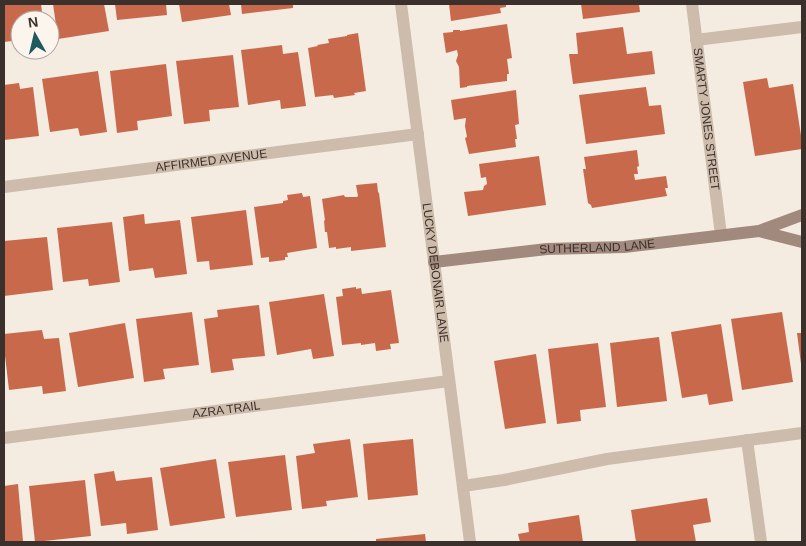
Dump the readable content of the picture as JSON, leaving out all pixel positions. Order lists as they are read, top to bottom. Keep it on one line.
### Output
{"streets":{"street":["SMARTY JONES STREET","AFFIRMED AVENUE","SUTHERLAND LANE","LUCKY DEBONAIR LANE","AZRA TRAIL"]},"crossings":[["SMARTY JONES STREET","SUTHERLAND LANE"],["AFFIRMED AVENUE","LUCKY DEBONAIR LANE"],["SUTHERLAND LANE","LUCKY DEBONAIR LANE"],["LUCKY DEBONAIR LANE","AZRA TRAIL"]],"north":"top"}
